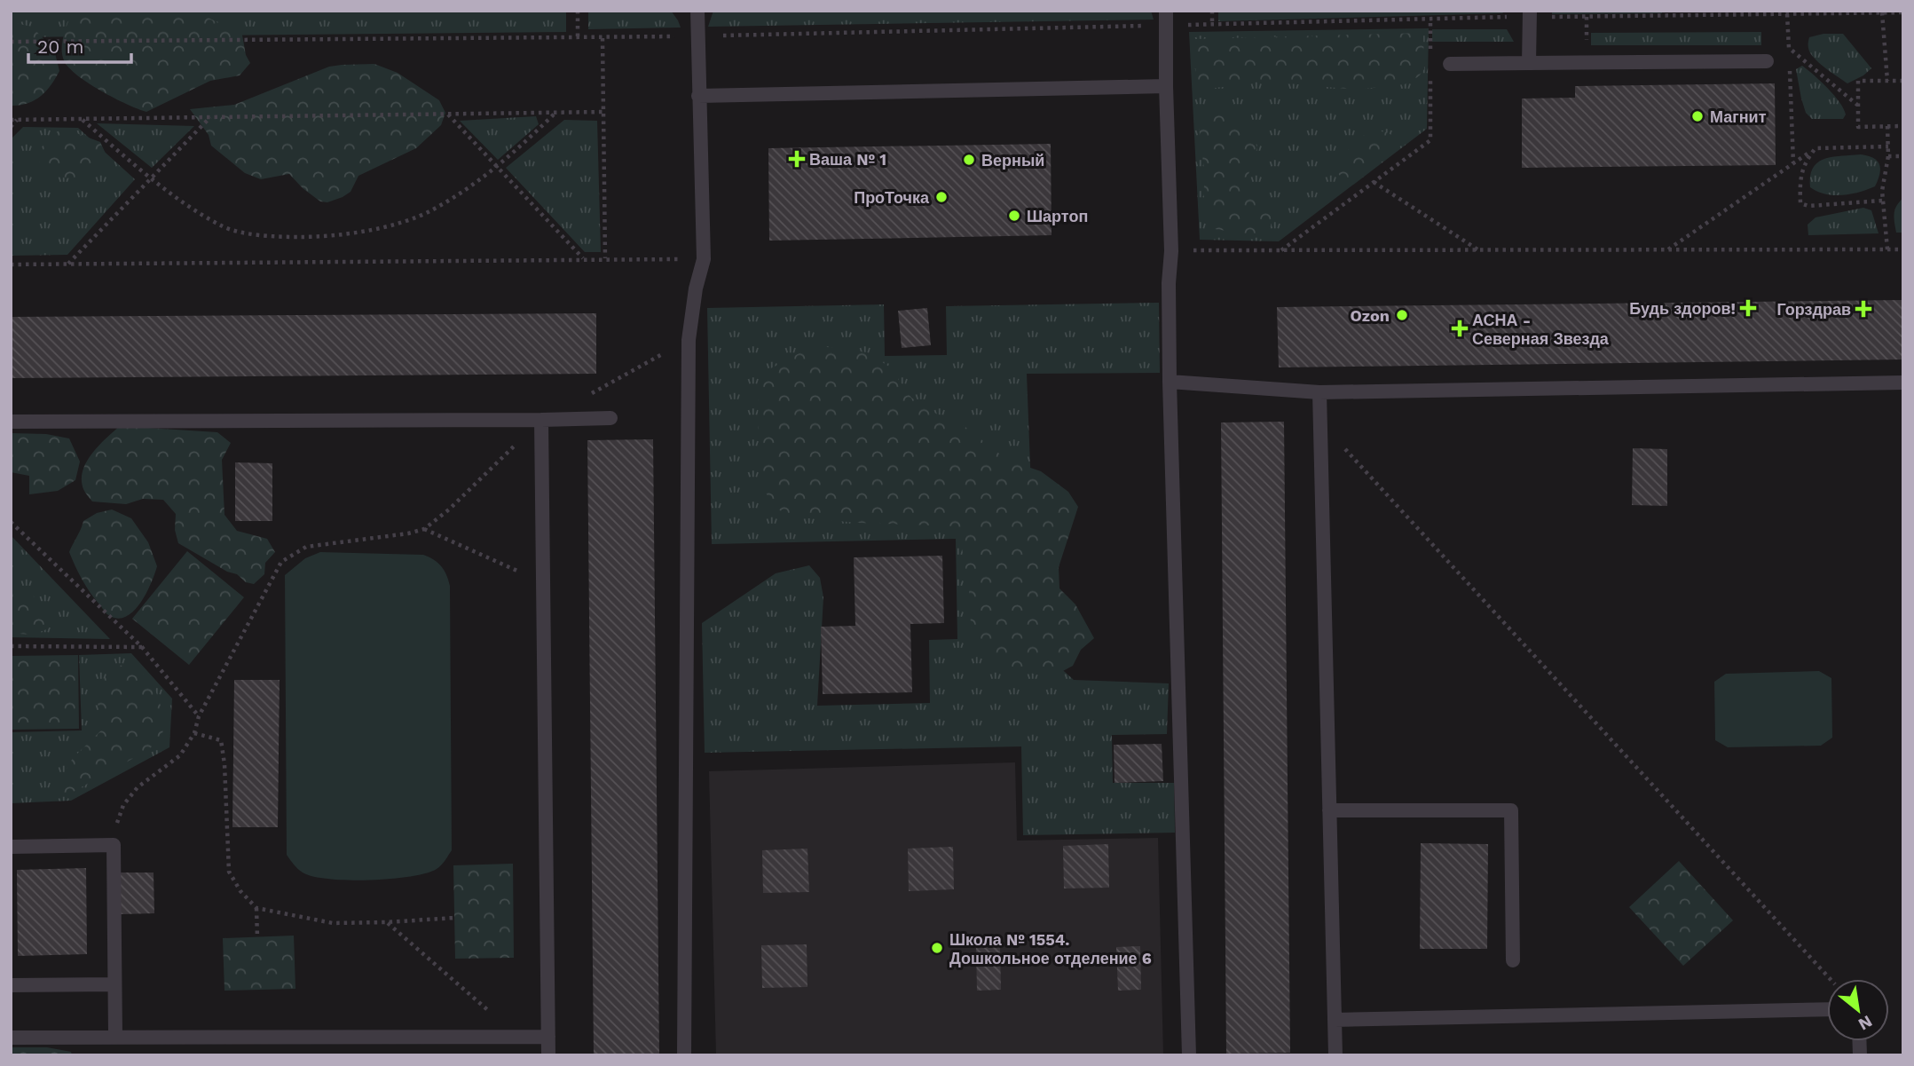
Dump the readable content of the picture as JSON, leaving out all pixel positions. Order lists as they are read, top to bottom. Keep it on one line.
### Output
{"places":{"other":["Магнит","Верный","ПроТочка","Шартоп","Ozon","Школа № 1554. Дошкольное отделение 6"],"health":["Ваша № 1","Будь здоров!","Горздрав","АСНА - Северная Звезда"]},"scale_bar":"20 m","north":"bottom right"}
